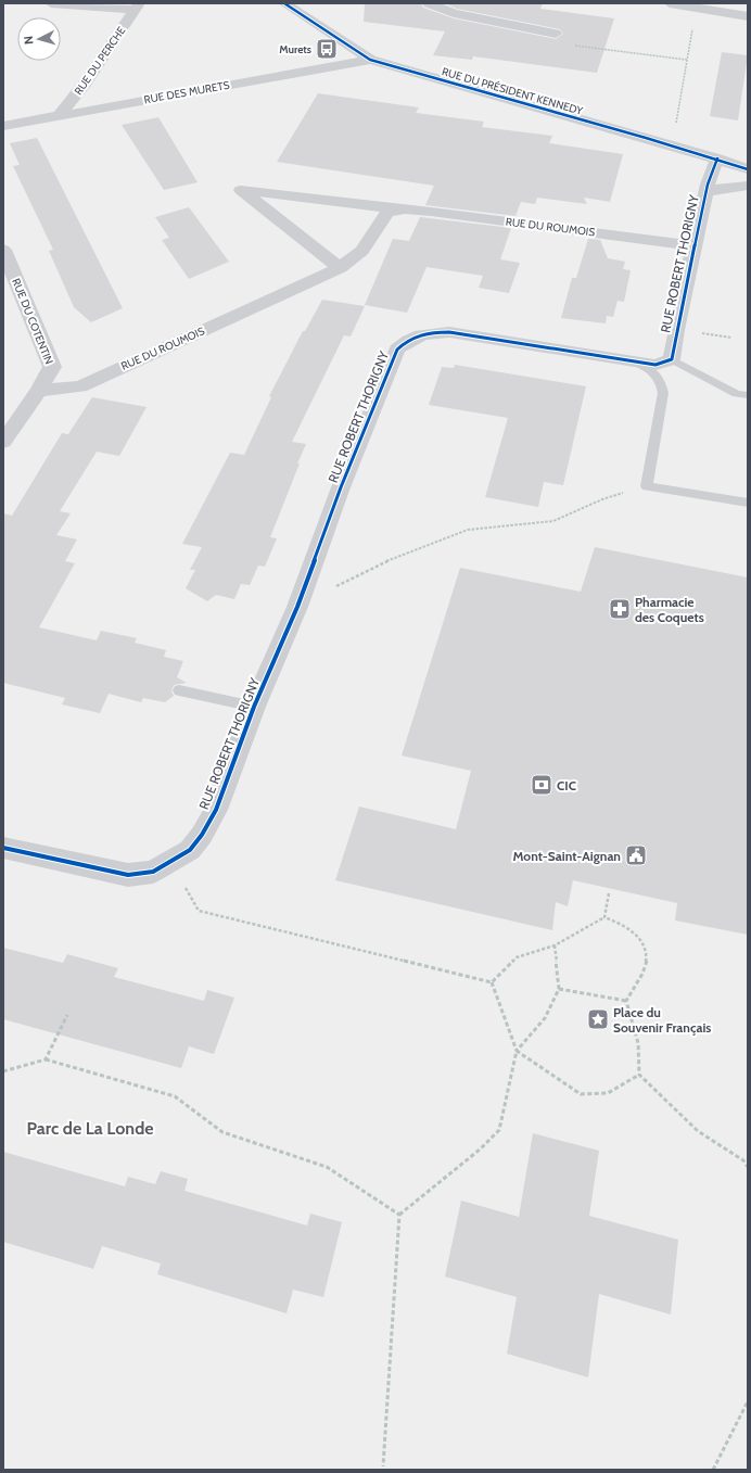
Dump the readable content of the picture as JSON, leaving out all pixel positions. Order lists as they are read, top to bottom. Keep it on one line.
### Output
{"streets":{"street":["RUE DU PERCHE","RUE DU PRÉSIDENT KENNEDY","RUE DES MURETS","RUE DU ROUMOIS","RUE ROBERT THORIGNY","RUE DU COTENTIN"]},"crossings":[["RUE DU PERCHE","RUE DES MURETS"],["RUE DU PRÉSIDENT KENNEDY","RUE DES MURETS"],["RUE DU PRÉSIDENT KENNEDY","RUE ROBERT THORIGNY"],["RUE DU ROUMOIS","RUE ROBERT THORIGNY"],["RUE DU ROUMOIS","RUE DU COTENTIN"]],"districts":["Parc de La Londe"],"places":{"bus stop":["Murets"],"pharmacy":["Pharmacie des Coquets"],"bank":["CIC"],"public building":["Mont-Saint-Aignan"],"place":["Place du Souvenir Français"]},"north":"left"}
